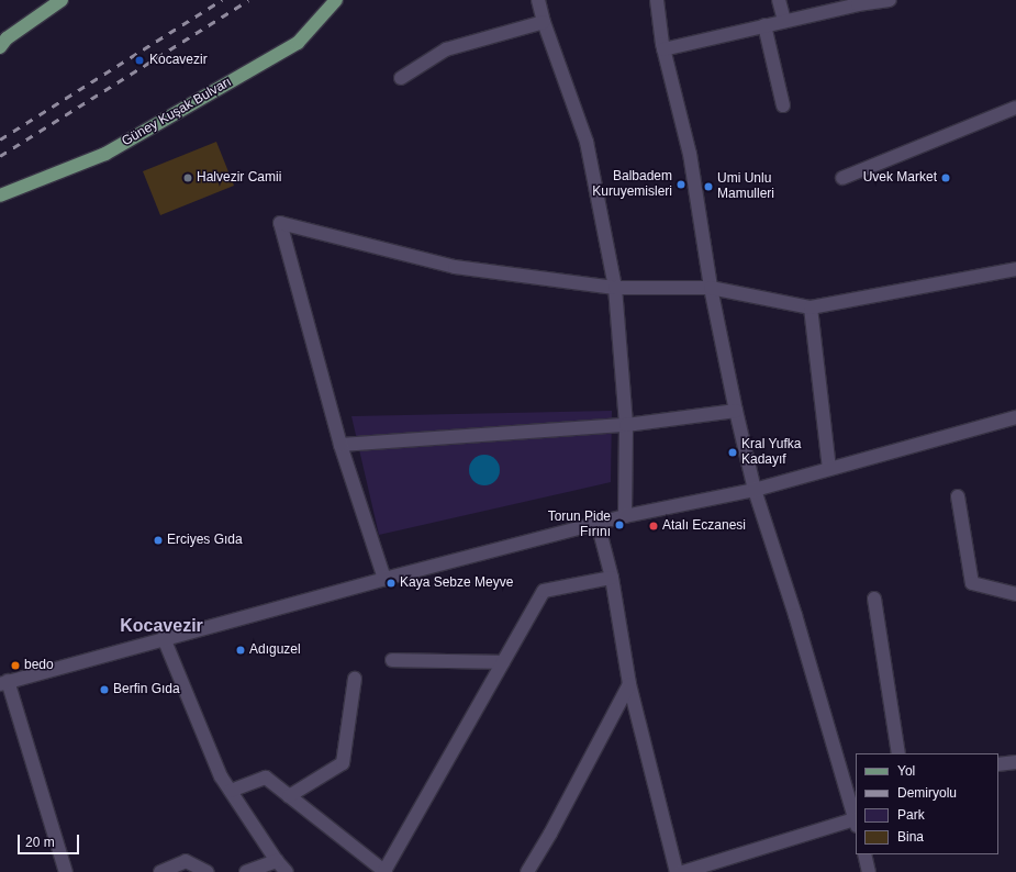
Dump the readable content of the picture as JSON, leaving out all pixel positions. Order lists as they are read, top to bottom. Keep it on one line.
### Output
{"streets":{"main road":["Güney Kuşak Bulvarı"]},"districts":["Kocavezir"],"places":["Kocavezir","Halvezir Camii","Uvek Market","Balbadem Kuruyemisleri","Umi Unlu Mamulleri","Kral Yufka Kadayıf","Torun Pide Fırını","Atalı Eczanesi","Erciyes Gıda","Kaya Sebze Meyve","Adıguzel","bedo","Berfin Gıda"],"legend":["Yol","Demiryolu","Park","Bina"],"scale_bar":"20 m"}
